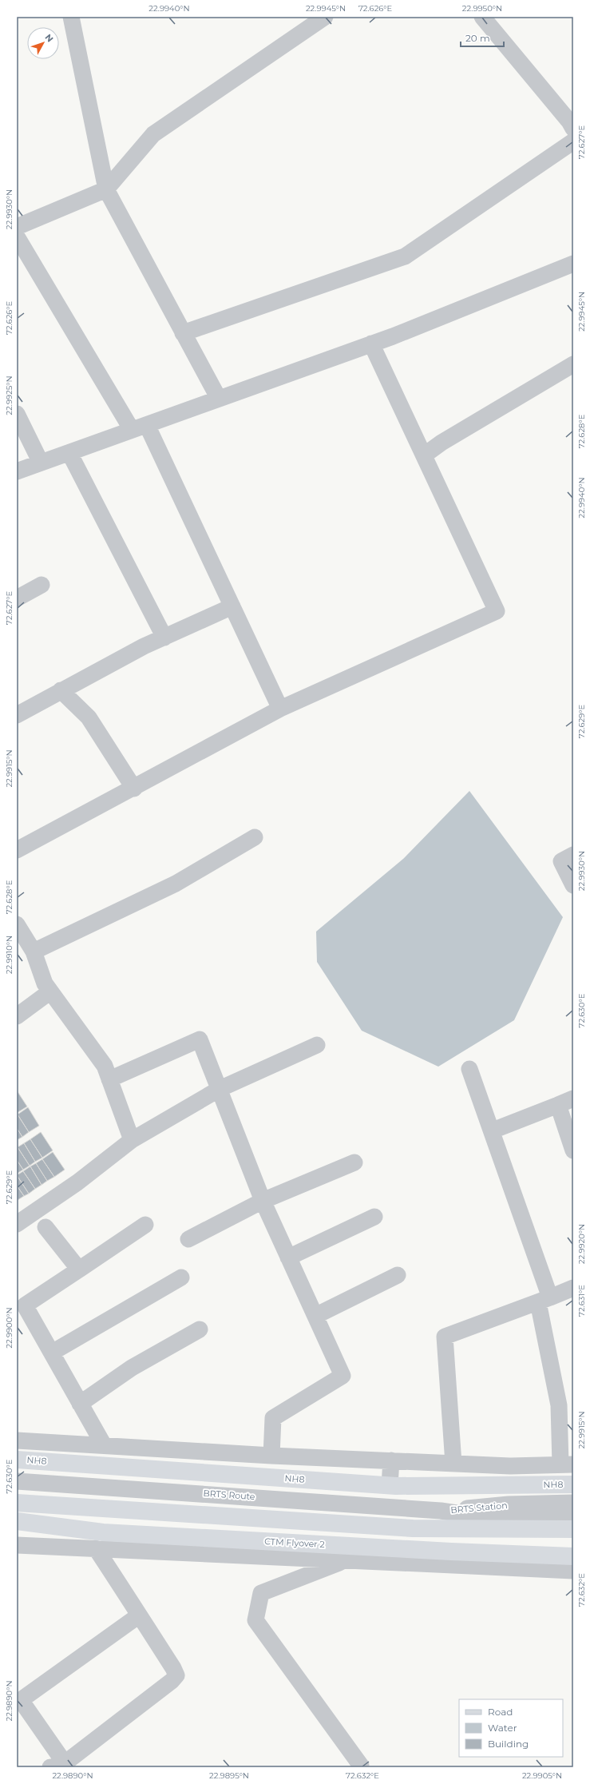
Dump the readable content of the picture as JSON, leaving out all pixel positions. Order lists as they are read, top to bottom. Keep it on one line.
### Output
{"streets":{"main road":["NH8","CTM Flyover 2"],"street":["BRTS Route","BRTS Station"]},"crossings":[["BRTS Route","BRTS Station"]],"legend":["Road","Water","Building"],"scale_bar":"20 m","north":"top right","coordinates":["22.9940°N","22.9945°N","72.626°E","22.9950°N","72.627°E","22.9930°N","22.9925°N","72.628°E","72.629°E","22.9915°N","22.9910°N","72.630°E","22.9920°N","72.631°E","22.9900°N","72.632°E","22.9890°N","22.9895°N","22.9905°N"]}
